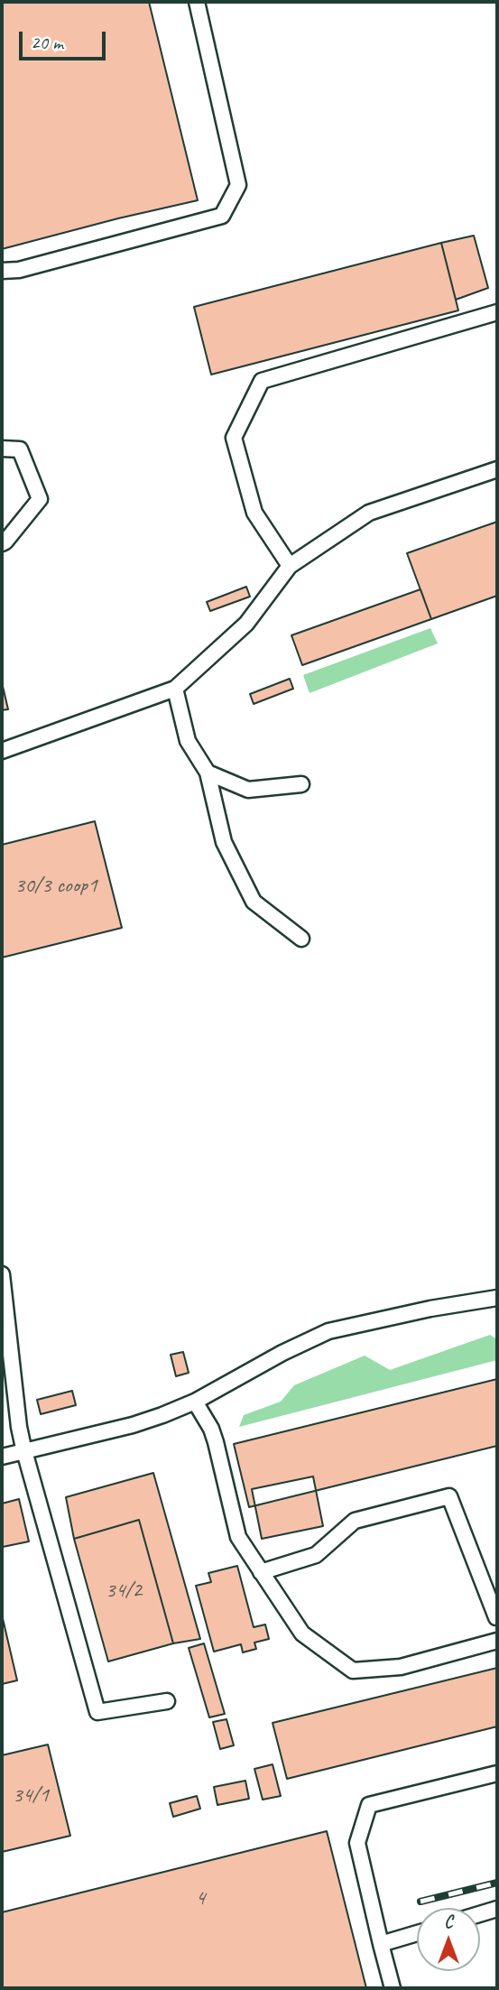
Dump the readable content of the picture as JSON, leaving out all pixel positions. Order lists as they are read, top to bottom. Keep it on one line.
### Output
{"house_numbers":["30/3 соор1","34/2","34/1","4"],"scale_bar":"20 m","north":"top"}
